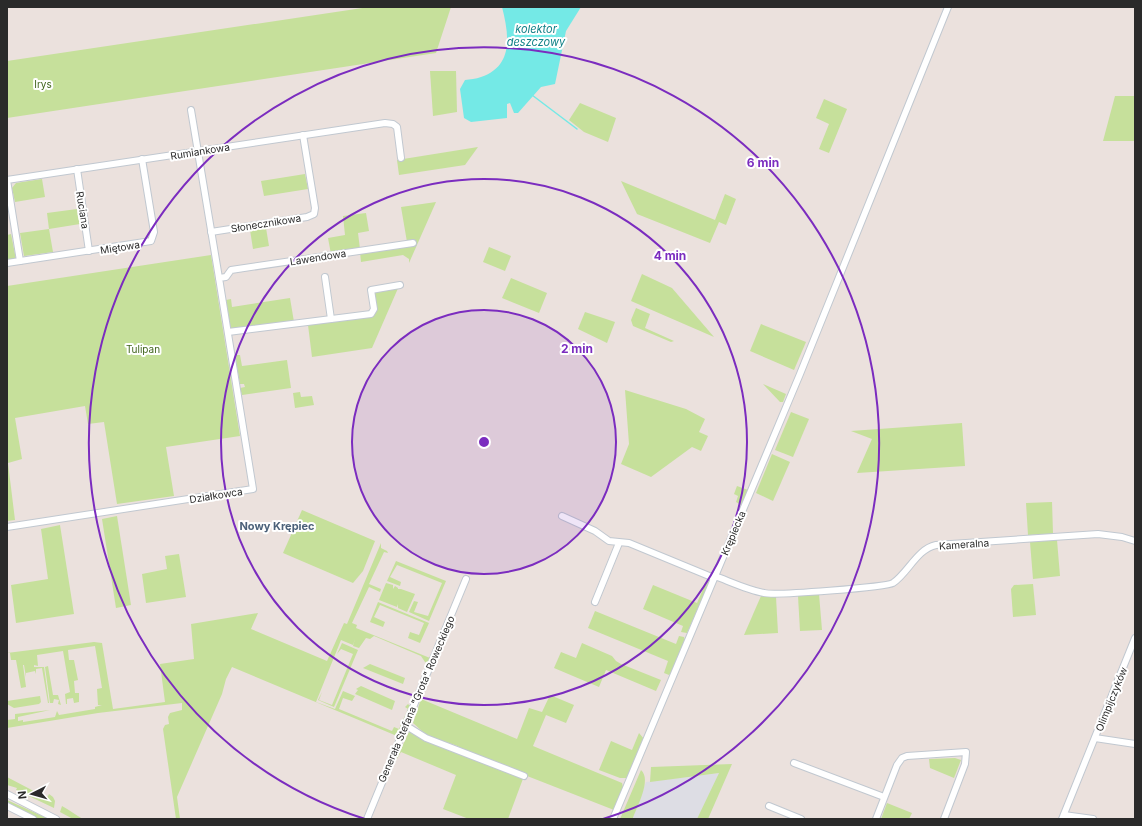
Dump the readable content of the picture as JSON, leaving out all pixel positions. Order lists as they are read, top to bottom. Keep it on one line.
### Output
{"streets":{"street":["Rumiankowa","Ruciana","Słonecznikowa","Miętowa","Lawendowa","Działkowca","Krępiecka","Kameralna","Generała Stefana \"Grota\" Roweckiego","Olimpijczyków"]},"crossings":[["Rumiankowa","Ruciana"],["Rumiankowa","Słonecznikowa"],["Rumiankowa","Miętowa"],["Ruciana","Miętowa"],["Słonecznikowa","Działkowca"],["Lawendowa","Działkowca"],["Krępiecka","Kameralna"]],"districts":["Nowy Krępiec"],"water":["kolektor deszczowy"],"parks":["Irys","Tulipan"],"north":"left","rings":["6 min","4 min","2 min"]}
